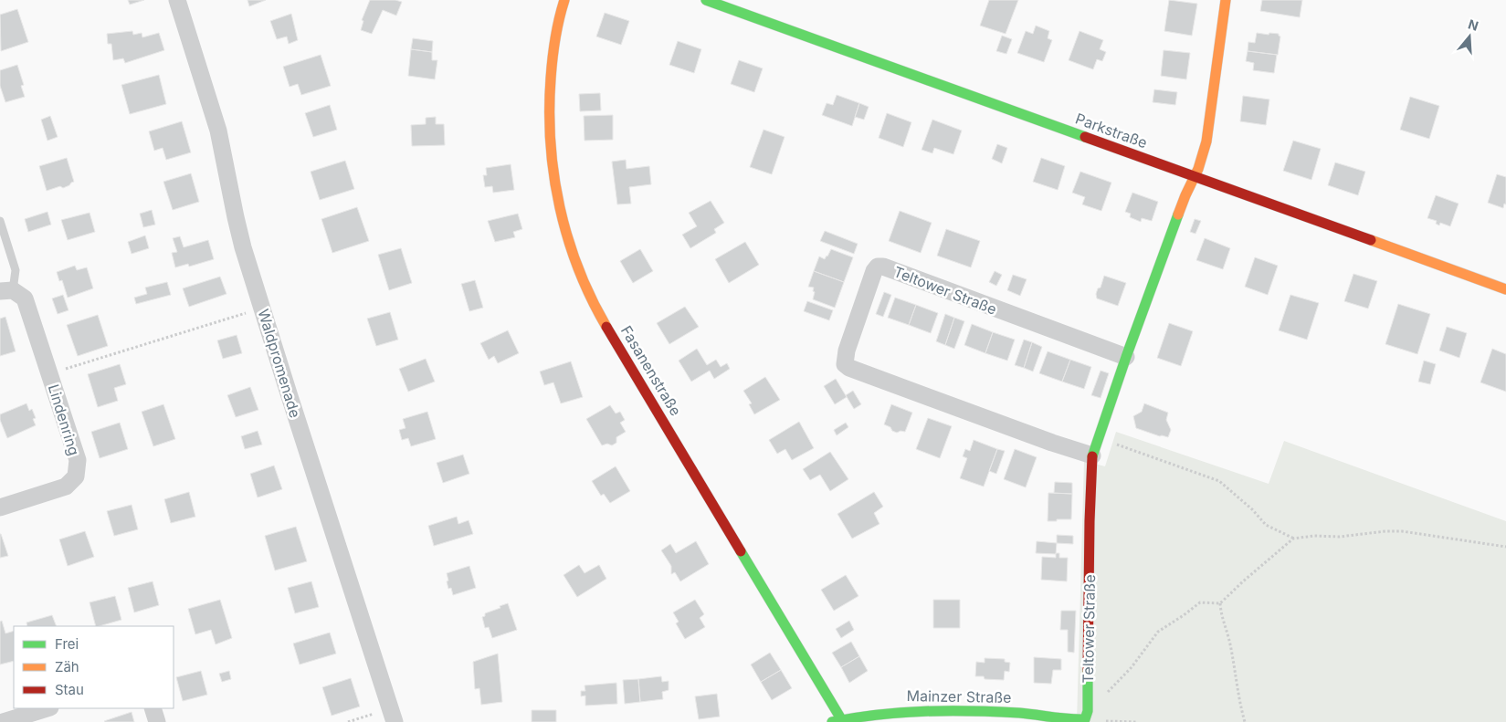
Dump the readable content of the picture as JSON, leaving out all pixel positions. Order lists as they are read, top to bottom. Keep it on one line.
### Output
{"streets":{"street":["Parkstraße","Teltower Straße","Waldpromenade","Fasanenstraße","Lindenring","Mainzer Straße"]},"crossings":[["Parkstraße","Teltower Straße"],["Teltower Straße","Mainzer Straße"],["Fasanenstraße","Mainzer Straße"]],"legend":["Frei","Zäh","Stau"],"north":"top"}
